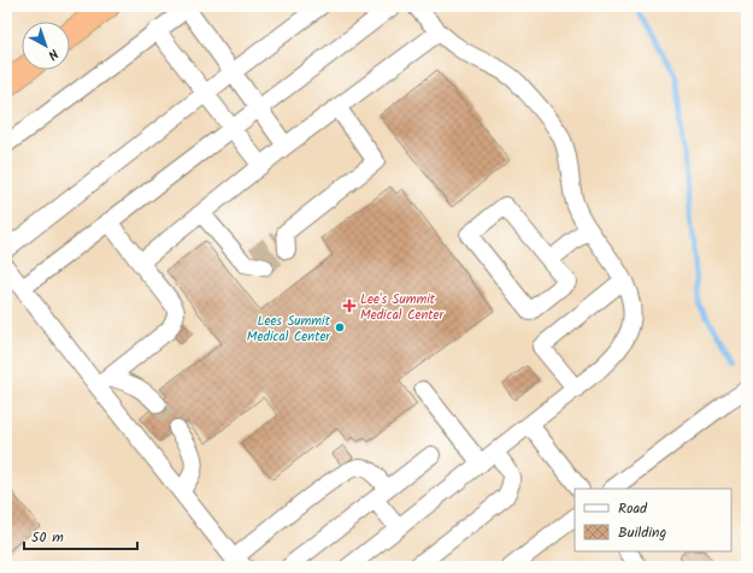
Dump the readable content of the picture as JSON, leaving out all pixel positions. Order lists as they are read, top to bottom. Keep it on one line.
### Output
{"places":{"health":["Lee's Summit Medical Center"],"other":["Lees Summit Medical Center"]},"legend":["Road","Building"],"scale_bar":"50 m","north":"bottom right"}
